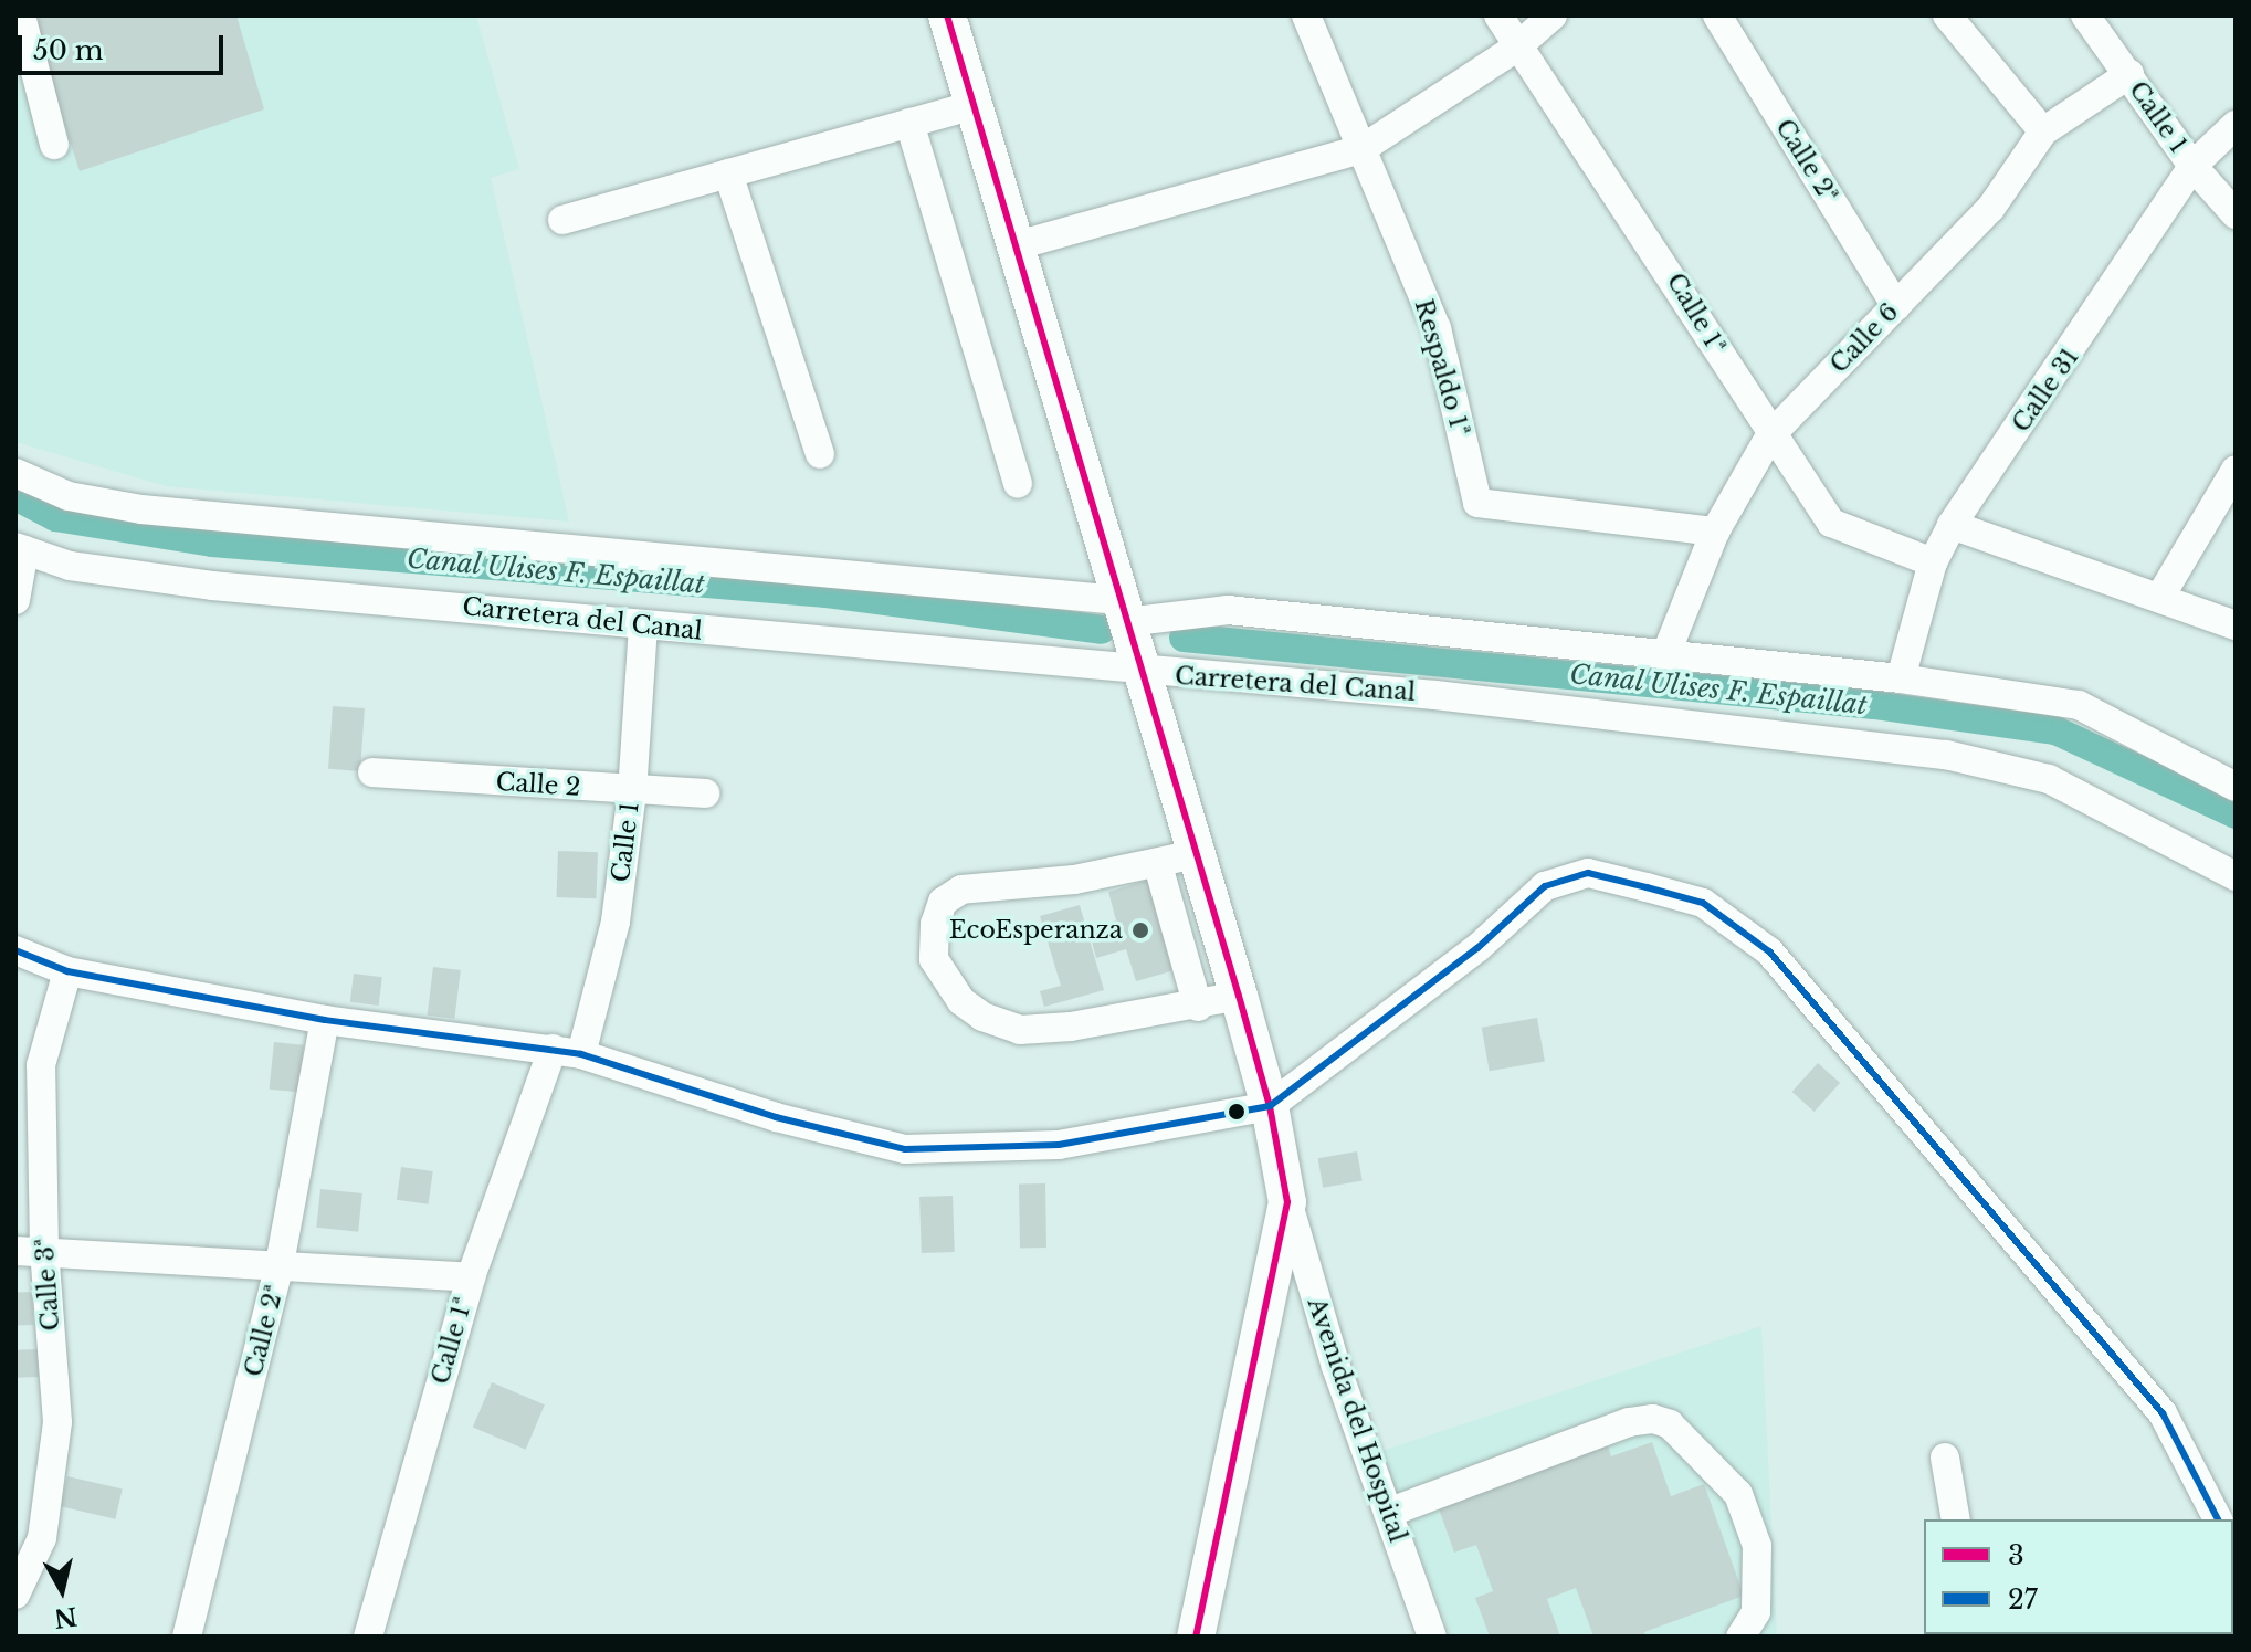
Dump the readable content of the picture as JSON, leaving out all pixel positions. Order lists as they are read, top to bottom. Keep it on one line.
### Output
{"streets":{"street":["Calle 1","Calle 2ª","Calle 1ª","Calle 6","Respaldo 1ª","Calle 31","Carretera del Canal","Calle 2","Calle 3ª","Avenida del Hospital"]},"crossings":[["Calle 1","Calle 6"],["Calle 1","Calle 31"],["Calle 1","Carretera del Canal"],["Calle 1","Calle 2"],["Calle 2ª","Calle 6"],["Calle 1ª","Calle 6"],["Calle 1ª","Calle 31"],["Calle 6","Respaldo 1ª"]],"water":["Canal Ulises F. Espaillat"],"places":["EcoEsperanza"],"lines":["transit line 3","transit line 27"],"legend":["3","27"],"scale_bar":"50 m","north":"bottom"}
